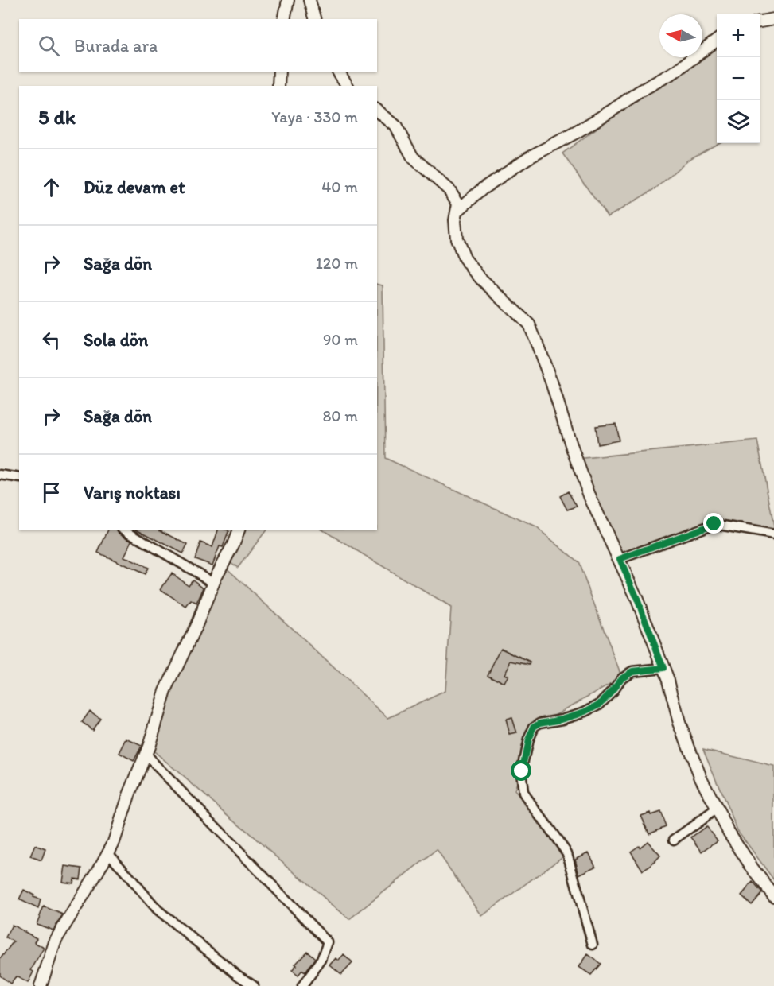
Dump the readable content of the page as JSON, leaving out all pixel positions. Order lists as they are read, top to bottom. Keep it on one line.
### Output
{"north":"left","page":{"map_buttons":["+","−"],"search":"Burada ara","heading":["5 dk","Yaya · 330 m"],"list":[["Düz devam et","40 m"],["Sağa dön","120 m"],["Sola dön","90 m"],["Sağa dön","80 m"],"Varış noktası"]}}
